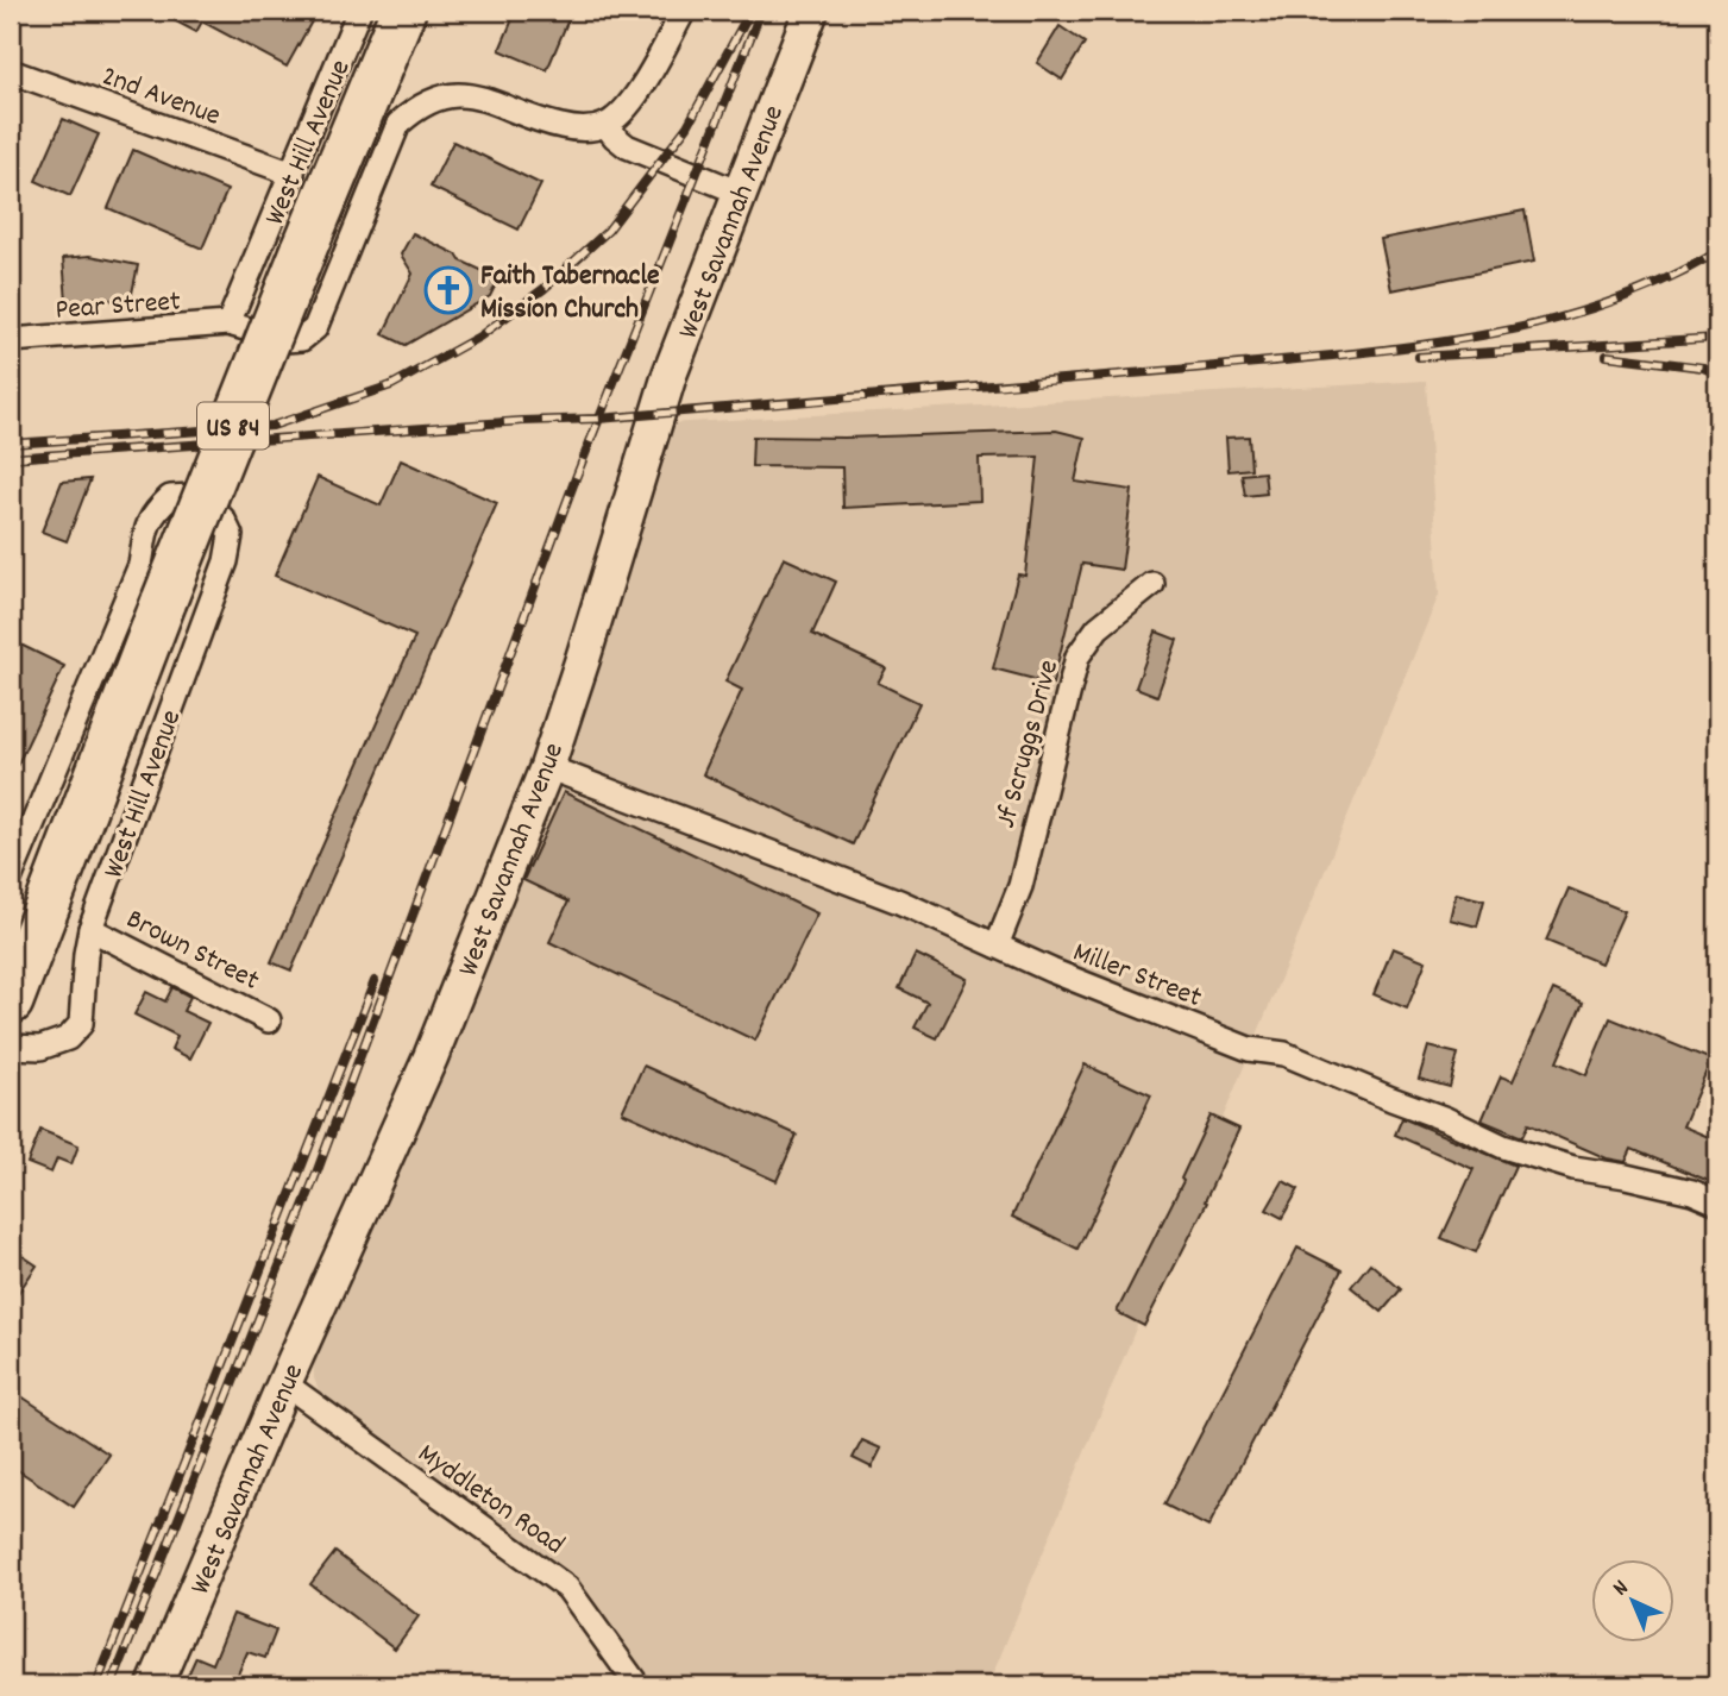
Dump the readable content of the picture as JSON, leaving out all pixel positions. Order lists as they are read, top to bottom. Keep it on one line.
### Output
{"streets":{"highway":["West Hill Avenue","US 84"],"street":["2nd Avenue","West Savannah Avenue","Pear Street","Jf Scruggs Drive","Brown Street","Miller Street","Myddleton Road"]},"crossings":[["2nd Avenue","West Hill Avenue"],["West Hill Avenue","Pear Street"],["West Hill Avenue","Brown Street"],["West Savannah Avenue","Miller Street"],["West Savannah Avenue","Myddleton Road"],["Jf Scruggs Drive","Miller Street"]],"places":{"church":["Faith Tabernacle Mission Church"]},"north":"top left"}
